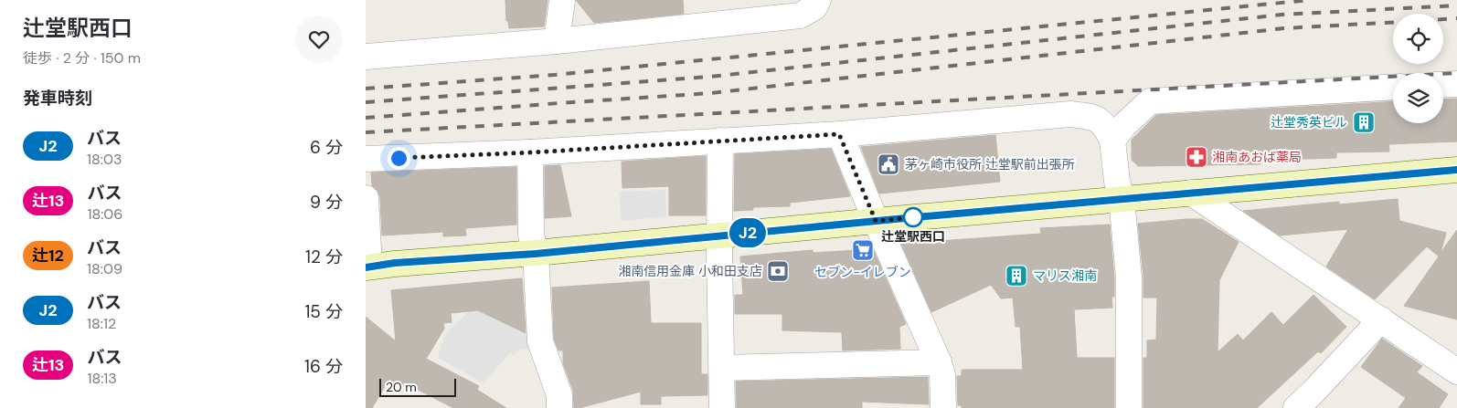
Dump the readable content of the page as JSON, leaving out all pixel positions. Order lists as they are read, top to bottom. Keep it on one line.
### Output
{"places":{"building":["辻堂秀英ビル","マリス湘南"],"pharmacy":["湘南あおば薬局"],"public building":["茅ヶ崎市役所 辻堂駅前出張所"],"other":["辻堂駅西口"],"supermarket":["セブン-イレブン"],"bank":["湘南信用金庫 小和田支店"]},"lines":["bus line J2"],"scale_bar":"20 m","page":{"heading":[["辻堂駅西口","徒歩 · 2 分 · 150 m"],"発車時刻"],"on_map":"J2","list":[{"mark":"J2","name":"バス","note":"18:03","value":"6 分"},{"mark":"辻13","name":"バス","note":"18:06","value":"9 分"},{"mark":"辻12","name":"バス","note":"18:09","value":"12 分"},{"mark":"J2","name":"バス","note":"18:12","value":"15 分"},{"mark":"辻13","name":"バス","note":"18:13","value":"16 分"}],"scale":"20 m"}}
